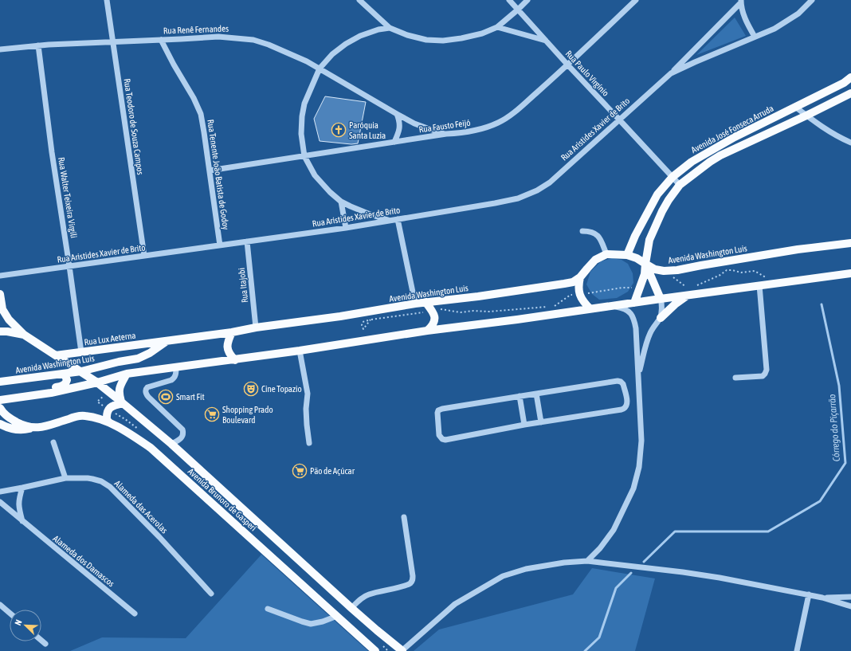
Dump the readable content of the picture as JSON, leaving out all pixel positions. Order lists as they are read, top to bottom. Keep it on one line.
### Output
{"streets":{"main road":["Avenida José Fonseca Arruda","Avenida Washington Luis","Rua Lux Aeterna","Avenida Brunoro de Gasperi"],"street":["Rua Renê Fernandes","Rua Paulo Virgínio","Rua Fausto Feijó","Rua Teodoro de Souza Campos","Rua Aristides Xavier de Brito","Rua Tenente João Batista de Godoy","Rua Walter Teixeira Virgili","Rua Itajobi","Alameda das Acerolas","Alameda dos Damascos"]},"crossings":[["Rua Renê Fernandes","Rua Fausto Feijó"],["Rua Renê Fernandes","Rua Teodoro de Souza Campos"],["Rua Renê Fernandes","Rua Tenente João Batista de Godoy"],["Rua Renê Fernandes","Rua Walter Teixeira Virgili"],["Rua Paulo Virgínio","Rua Fausto Feijó"],["Rua Paulo Virgínio","Rua Aristides Xavier de Brito"],["Rua Paulo Virgínio","Avenida José Fonseca Arruda"],["Rua Fausto Feijó","Rua Tenente João Batista de Godoy"],["Rua Teodoro de Souza Campos","Rua Aristides Xavier de Brito"],["Rua Aristides Xavier de Brito","Rua Tenente João Batista de Godoy"],["Rua Aristides Xavier de Brito","Rua Walter Teixeira Virgili"],["Rua Aristides Xavier de Brito","Rua Itajobi"],["Avenida José Fonseca Arruda","Avenida Washington Luis"],["Rua Walter Teixeira Virgili","Rua Lux Aeterna"],["Avenida Washington Luis","Rua Itajobi"],["Avenida Washington Luis","Rua Lux Aeterna"],["Avenida Washington Luis","Avenida Brunoro de Gasperi"],["Rua Lux Aeterna","Avenida Brunoro de Gasperi"]],"water":["Córrego do Piçarrão"],"places":{"church":["Paróquia Santa Luzia"],"theatre":["Cine Topazio"],"sports":["Smart Fit"],"supermarket":["Shopping Prado Boulevard","Pão de Açúcar"]},"north":"top left"}
